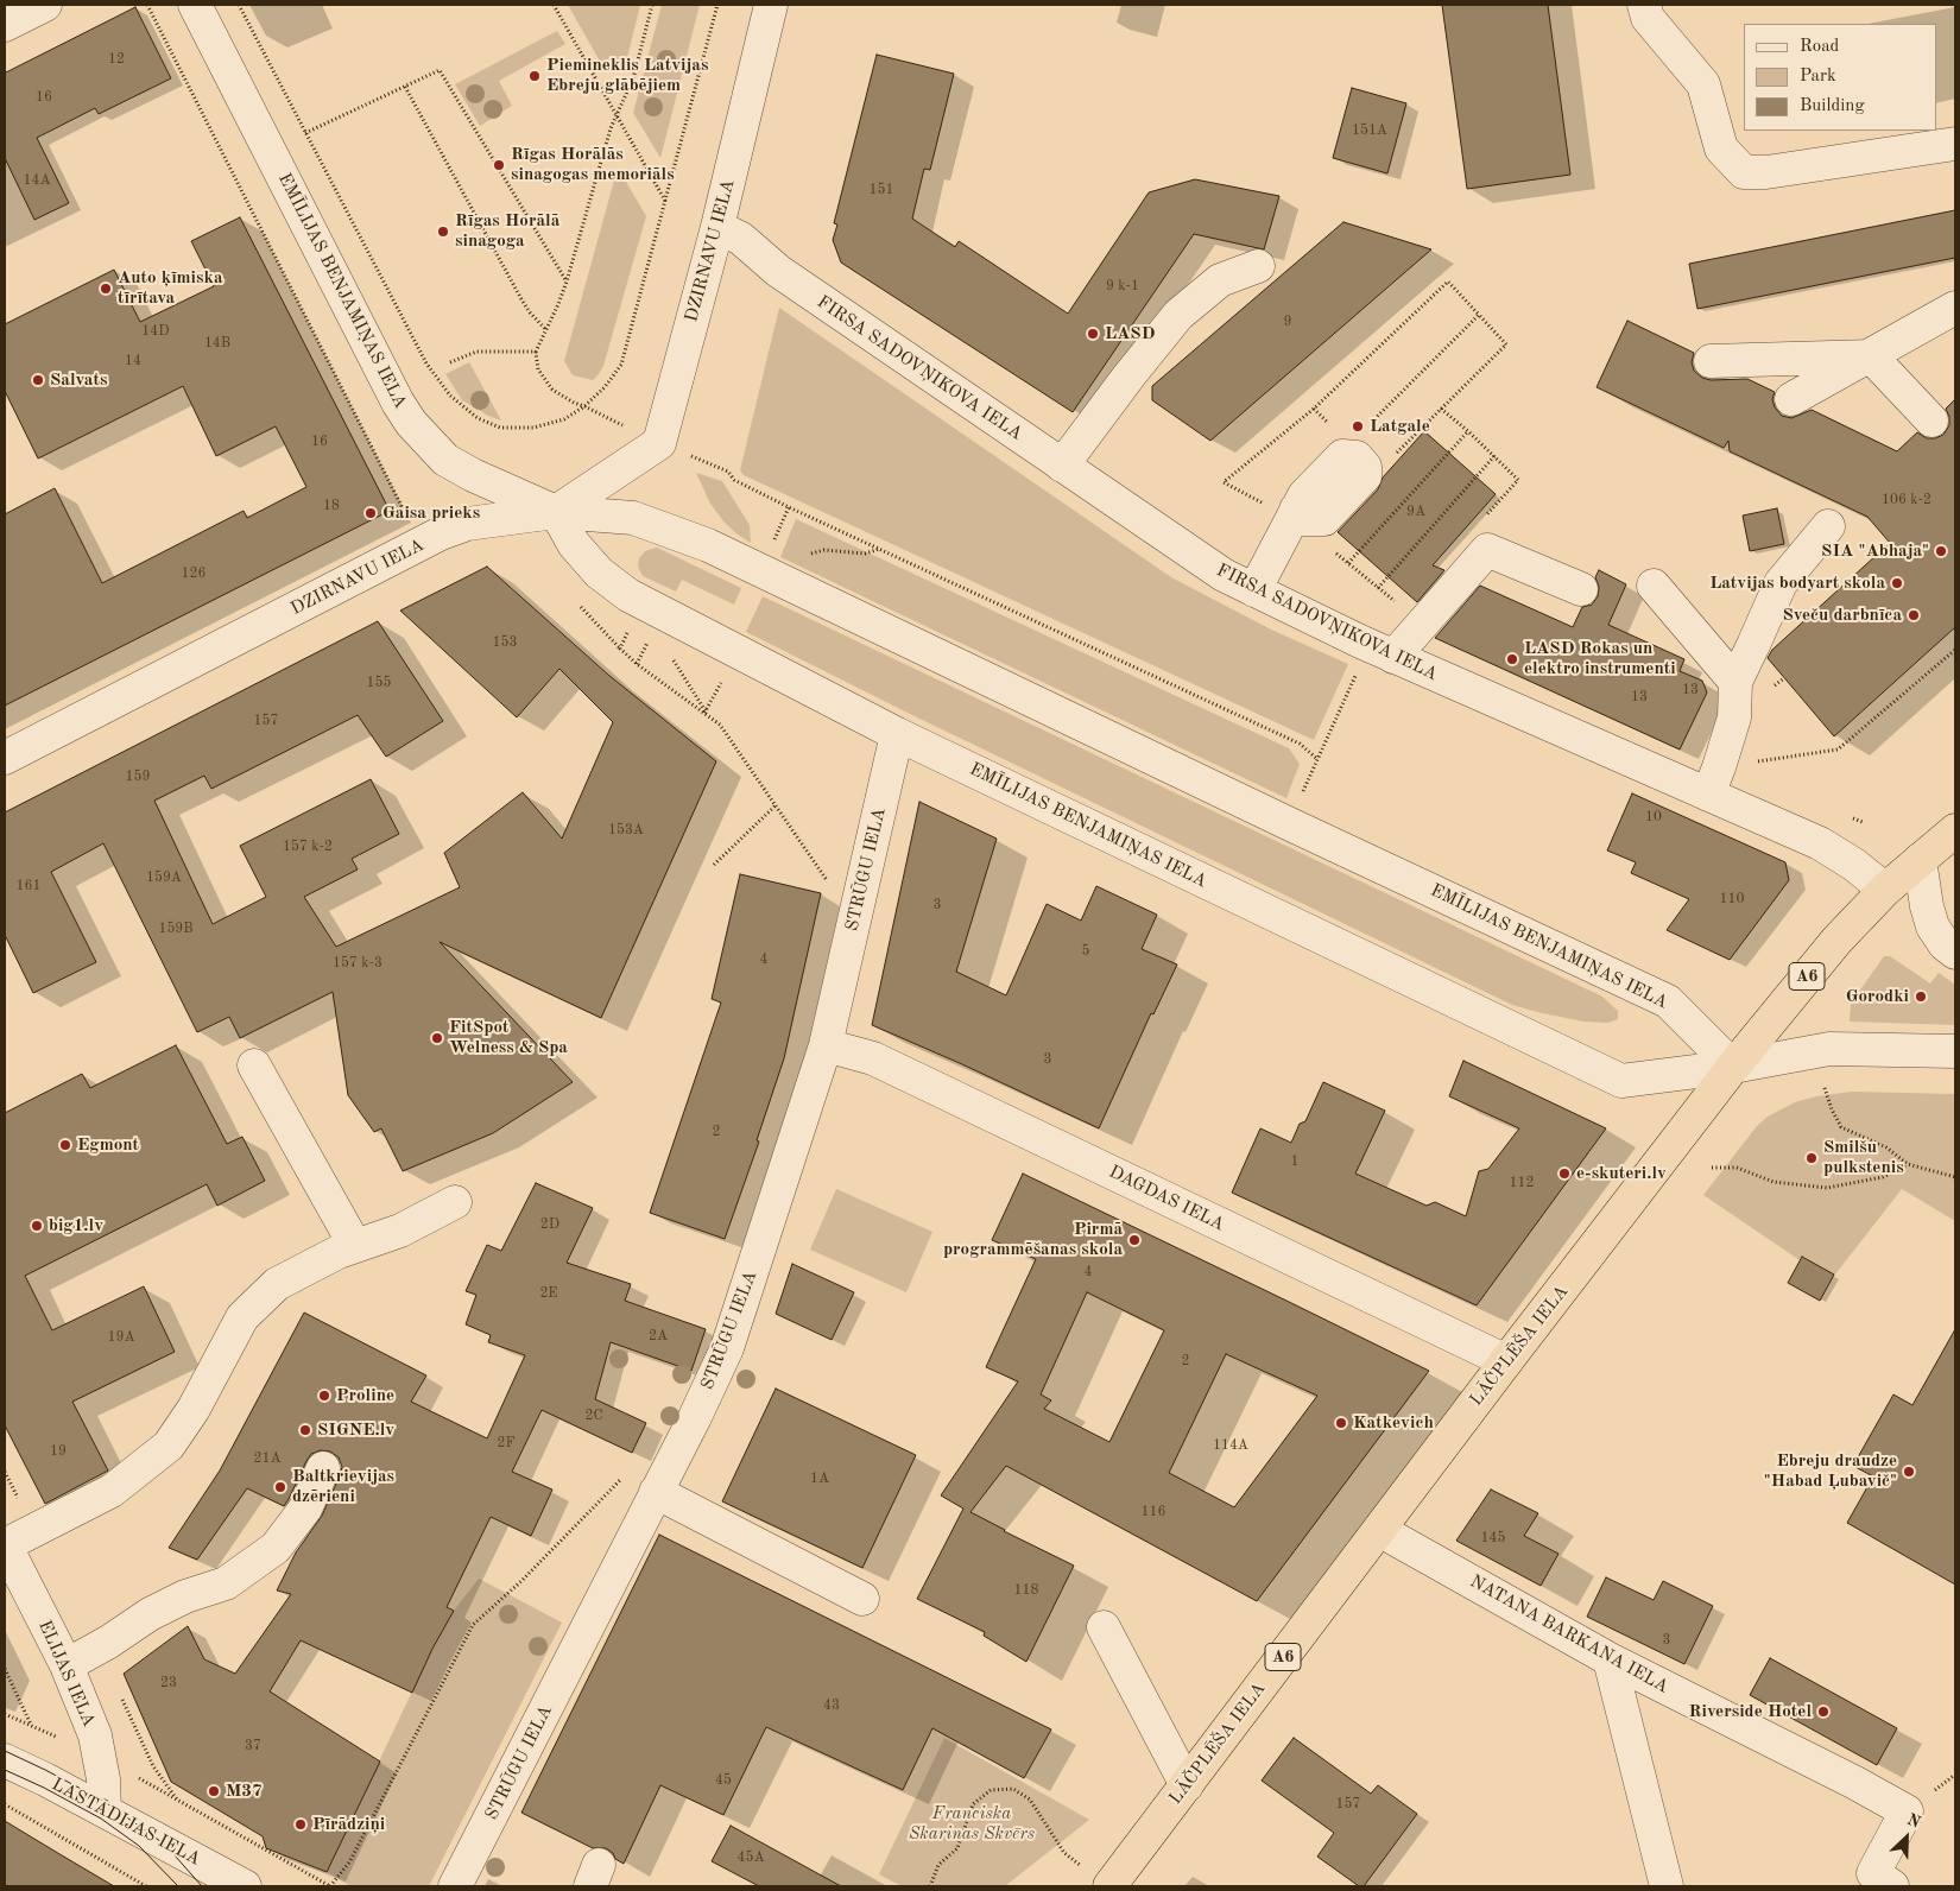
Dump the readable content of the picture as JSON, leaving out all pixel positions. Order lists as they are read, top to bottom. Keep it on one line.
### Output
{"streets":{"highway":["A6","LĀČPLĒŠA IELA"],"street":["DZIRNAVU IELA","EMĪLIJAS BENJAMIŅAS IELA","FIRSA SADOVŅIKOVA IELA","STRŪGU IELA","DAGDAS IELA","NATANA BARKANA IELA","ELIJAS IELA","LASTĀDIJAS IELA"]},"crossings":[["DZIRNAVU IELA","EMĪLIJAS BENJAMIŅAS IELA"],["DZIRNAVU IELA","FIRSA SADOVŅIKOVA IELA"],["EMĪLIJAS BENJAMIŅAS IELA","STRŪGU IELA"],["EMĪLIJAS BENJAMIŅAS IELA","LĀČPLĒŠA IELA"],["FIRSA SADOVŅIKOVA IELA","LĀČPLĒŠA IELA"],["STRŪGU IELA","DAGDAS IELA"],["DAGDAS IELA","LĀČPLĒŠA IELA"],["LĀČPLĒŠA IELA","NATANA BARKANA IELA"],["ELIJAS IELA","LASTĀDIJAS IELA"]],"parks":["Franciska Skarinas Skvērs"],"places":["Piemineklis Latvijas Ebreju glābējiem","Rīgas Horālās sinagogas memoriāls","Rīgas Horālā sinagoga","Auto ķīmiska tīrītava","LASD","Salvats","Latgale","Gaisa prieks","SIA \"Abhaja\"","Latvijas bodyart skola","Sveču darbnīca","LASD Rokas un elektro instrumenti","Gorodki","FitSpot Welness & Spa","Egmont","Smilšu pulkstenis","e-skuteri.lv","big1.lv","Pirmā programmēšanas skola","Proline","Katkevich","SIGNE.lv","Ebreju draudze \"Habad Ļubavič\"","Baltkrievijas dzērieni","Riverside Hotel","M37","Pīrādziņi"],"house_numbers":["12","16","151A","14A","151","9 k-1","9","14D","14B","14","16","106 k-2","18","9A","126","153","155","13","13","157","159","10","153A","157 k-2","159A","161","110","3","159B","5","4","157 k-3","3","2","1","112","2D","4","2E","2A","19A","2","2C","2F","114A","19","21A","1A","116","145","118","3","23","43","37","45","157","45A"],"legend":["Road","Park","Building"],"north":"top right"}
